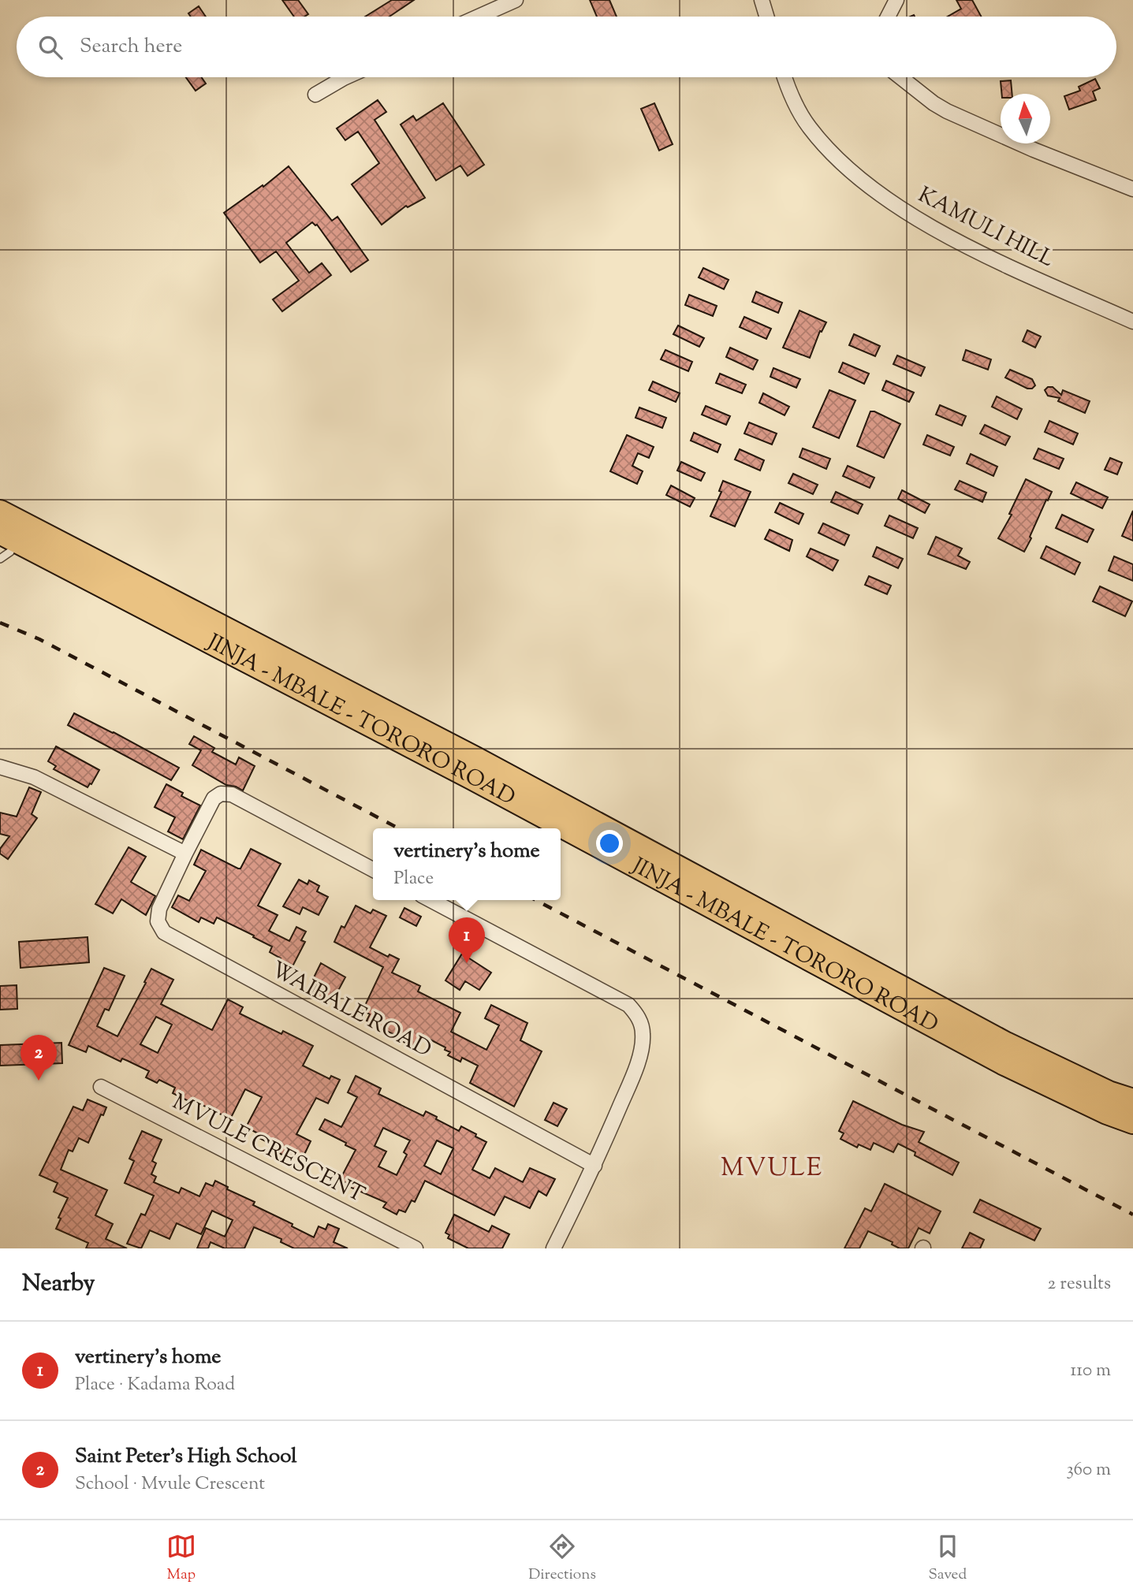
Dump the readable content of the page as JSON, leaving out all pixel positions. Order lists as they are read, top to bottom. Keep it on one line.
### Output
{"streets":{"highway":["JINJA - MBALE - TORORO ROAD"],"street":["KAMULI HILL","WAIBALE ROAD","MVULE CRESCENT"]},"districts":["MVULE"],"north":"top","page":{"search":"Search here","popup":["vertinery's home","Place"],"pins":["1","2"],"heading":["Nearby","2 results"],"list":[{"mark":"1","name":"vertinery's home","note":"Place · Kadama Road","value":"110 m"},{"mark":"2","name":"Saint Peter's High School","note":"School · Mvule Crescent","value":"360 m"}],"nav":["Map","Directions","Saved"]}}
